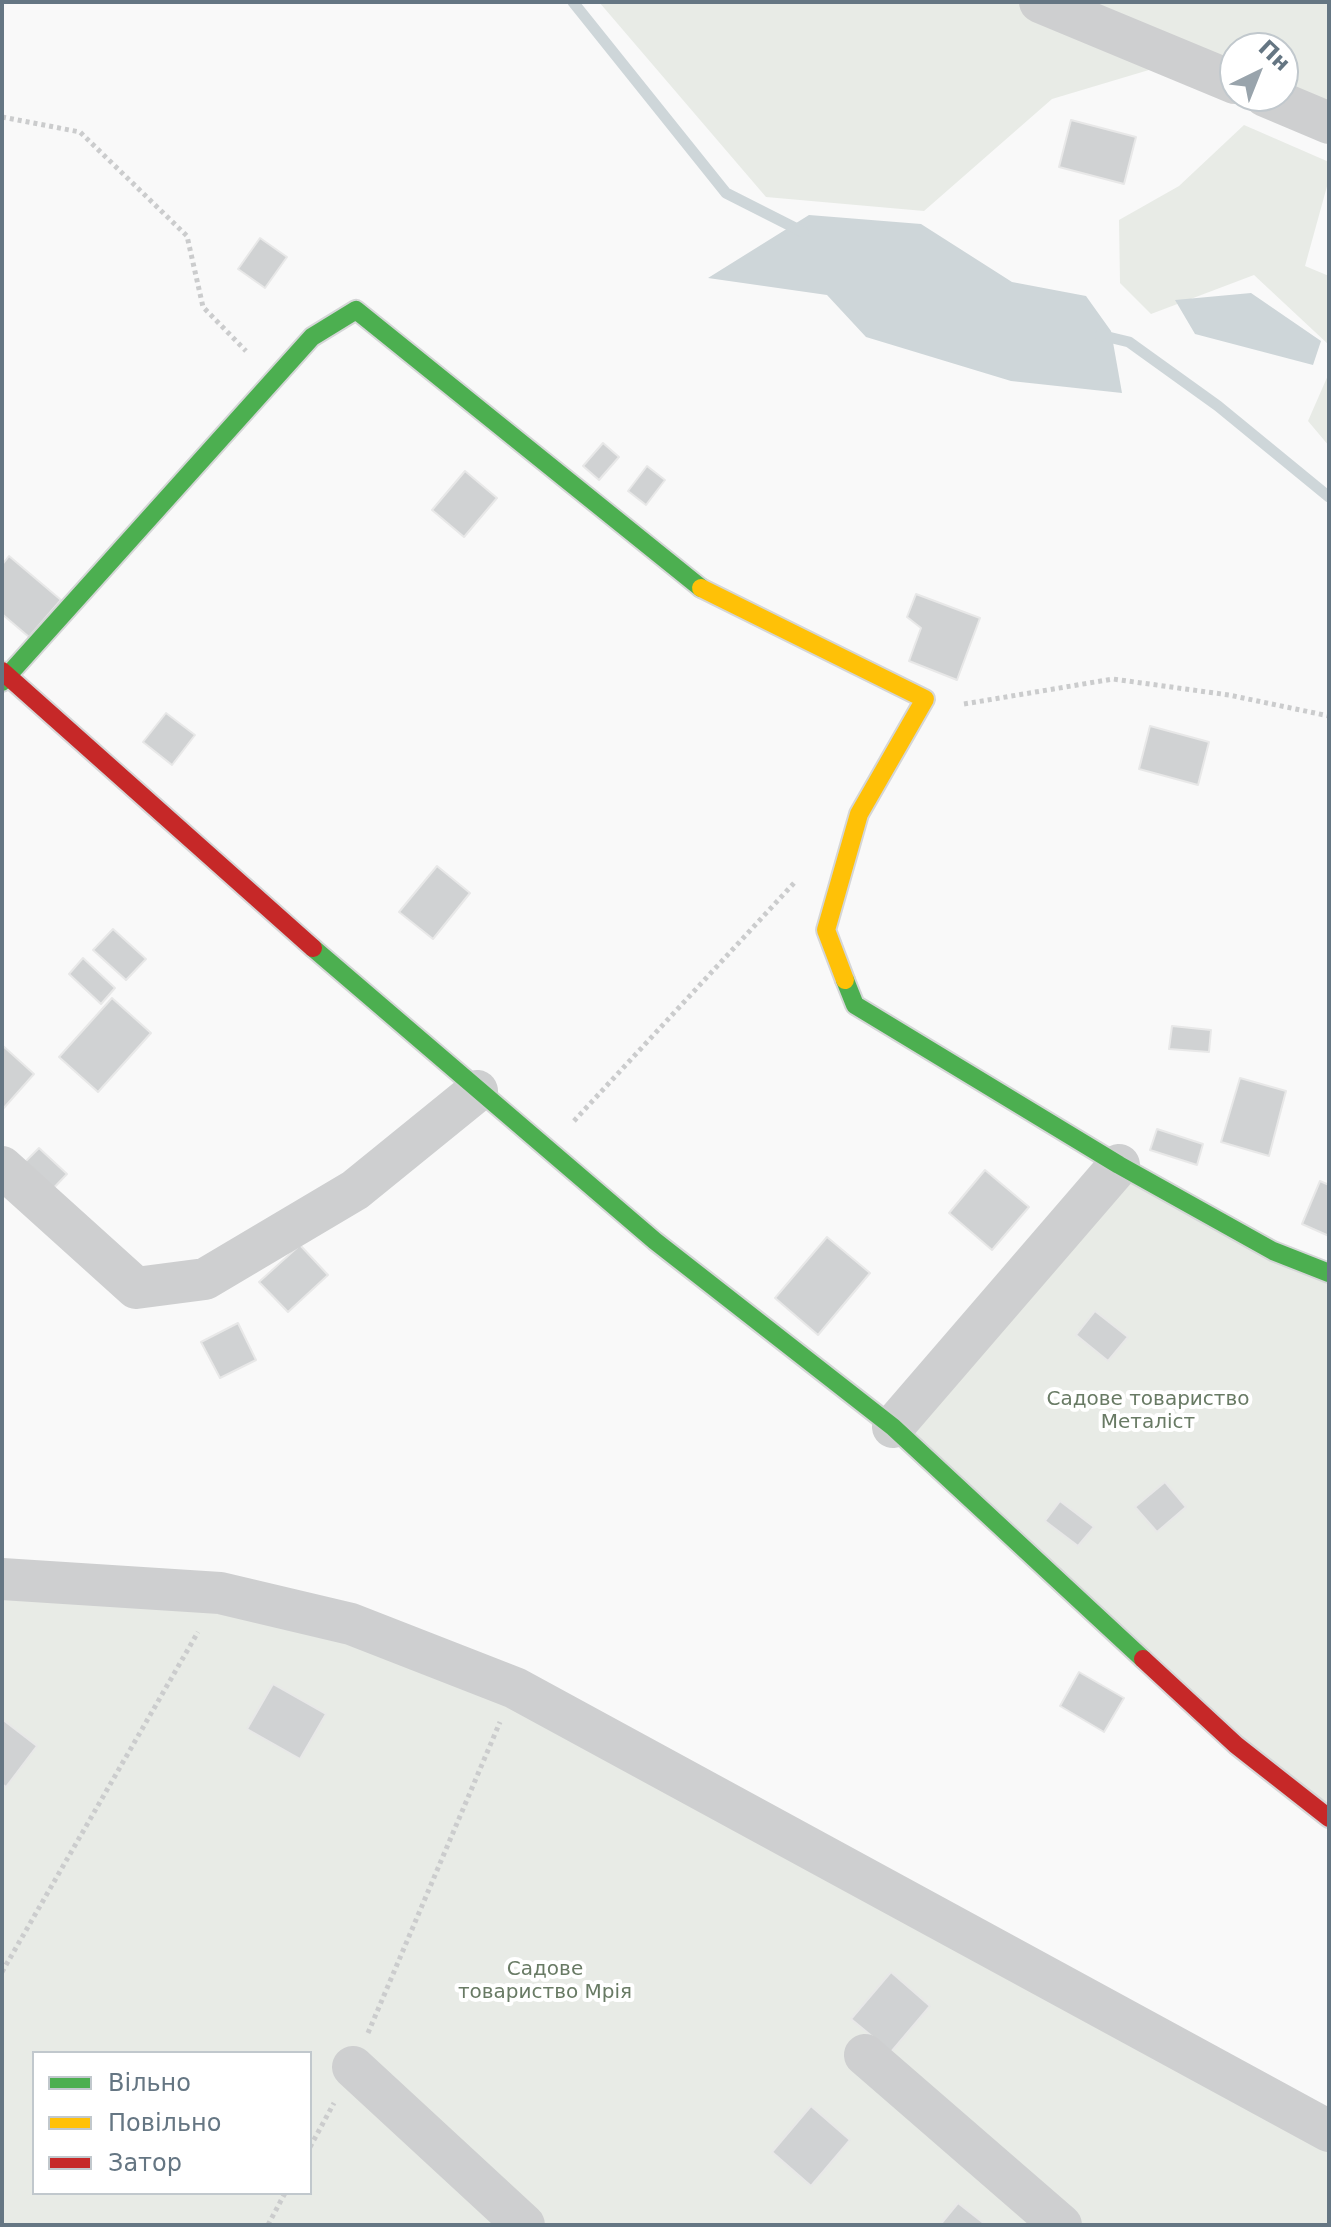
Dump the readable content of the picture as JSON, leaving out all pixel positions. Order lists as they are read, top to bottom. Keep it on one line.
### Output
{"parks":["Садове товариство Металіст","Садове товариство Мрія"],"legend":["Вільно","Повільно","Затор"],"north":"top right"}
